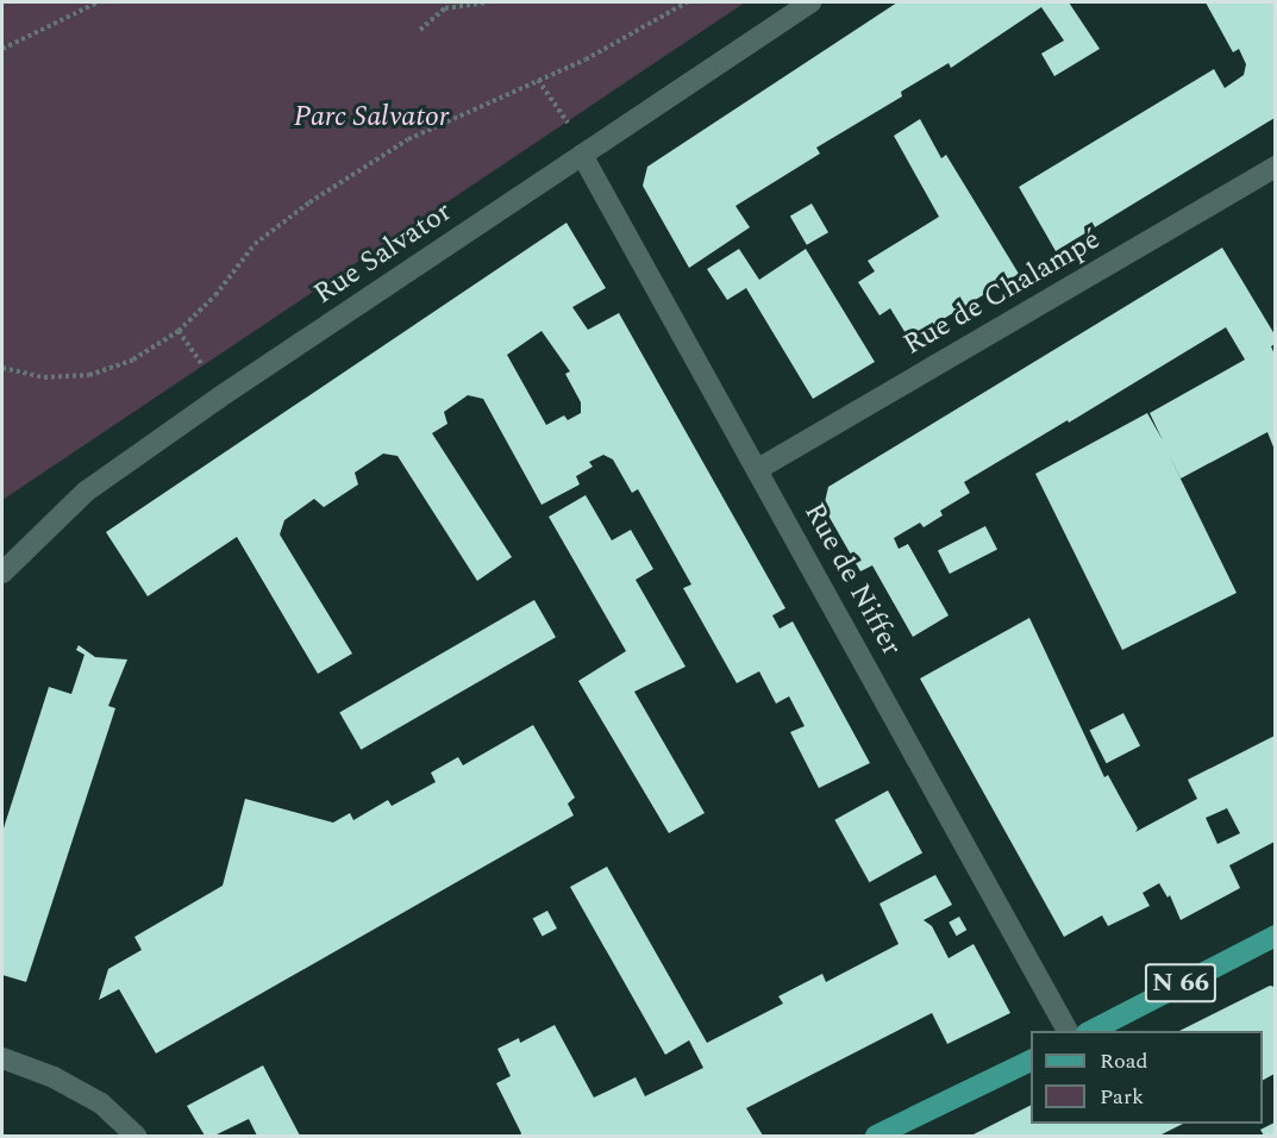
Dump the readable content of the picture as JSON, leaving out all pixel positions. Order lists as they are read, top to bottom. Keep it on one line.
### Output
{"streets":{"main road":["N 66"],"street":["Rue Salvator","Rue de Chalampé","Rue de Niffer"]},"crossings":[["Rue Salvator","Rue de Niffer"],["Rue de Chalampé","Rue de Niffer"]],"parks":["Parc Salvator"],"legend":["Road","Park"]}
